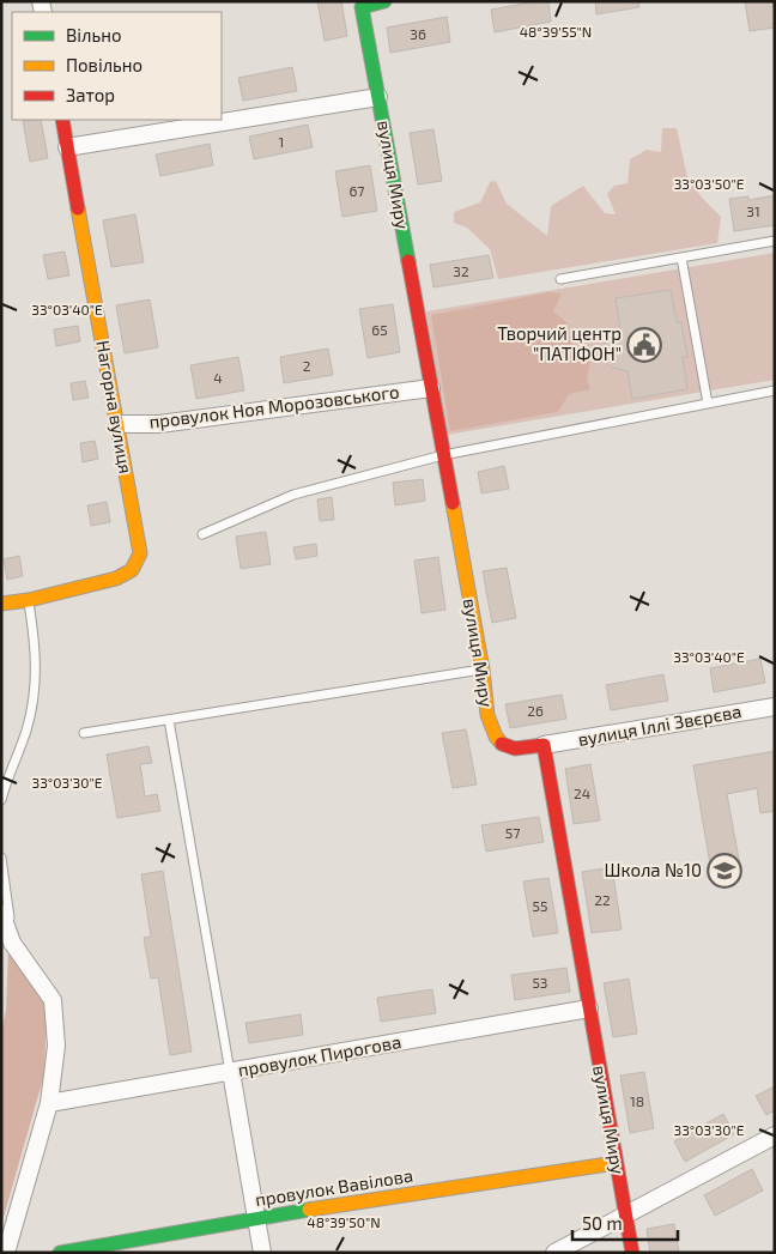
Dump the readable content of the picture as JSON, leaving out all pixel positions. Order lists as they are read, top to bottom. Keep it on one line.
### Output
{"streets":{"street":["вулиця Миру","Нагорна вулиця","провулок Ноя Морозовського","вулиця Іллі Звєрєва","провулок Пирогова","провулок Вавілова"]},"crossings":[["вулиця Миру","провулок Ноя Морозовського"],["вулиця Миру","вулиця Іллі Звєрєва"],["вулиця Миру","провулок Пирогова"],["вулиця Миру","провулок Вавілова"],["Нагорна вулиця","провулок Ноя Морозовського"]],"places":{"public building":["Творчий центр \"ПАТІФОН\""],"school or university":["Школа №10"]},"house_numbers":["36","1","67","31","32","65","2","4","26","24","57","22","55","53","18"],"legend":["Вільно","Повільно","Затор"],"scale_bar":"50 m","coordinates":["48°39'55\"N","33°03'50\"E","33°03'40\"E","33°03'30\"E","48°39'50\"N"]}
